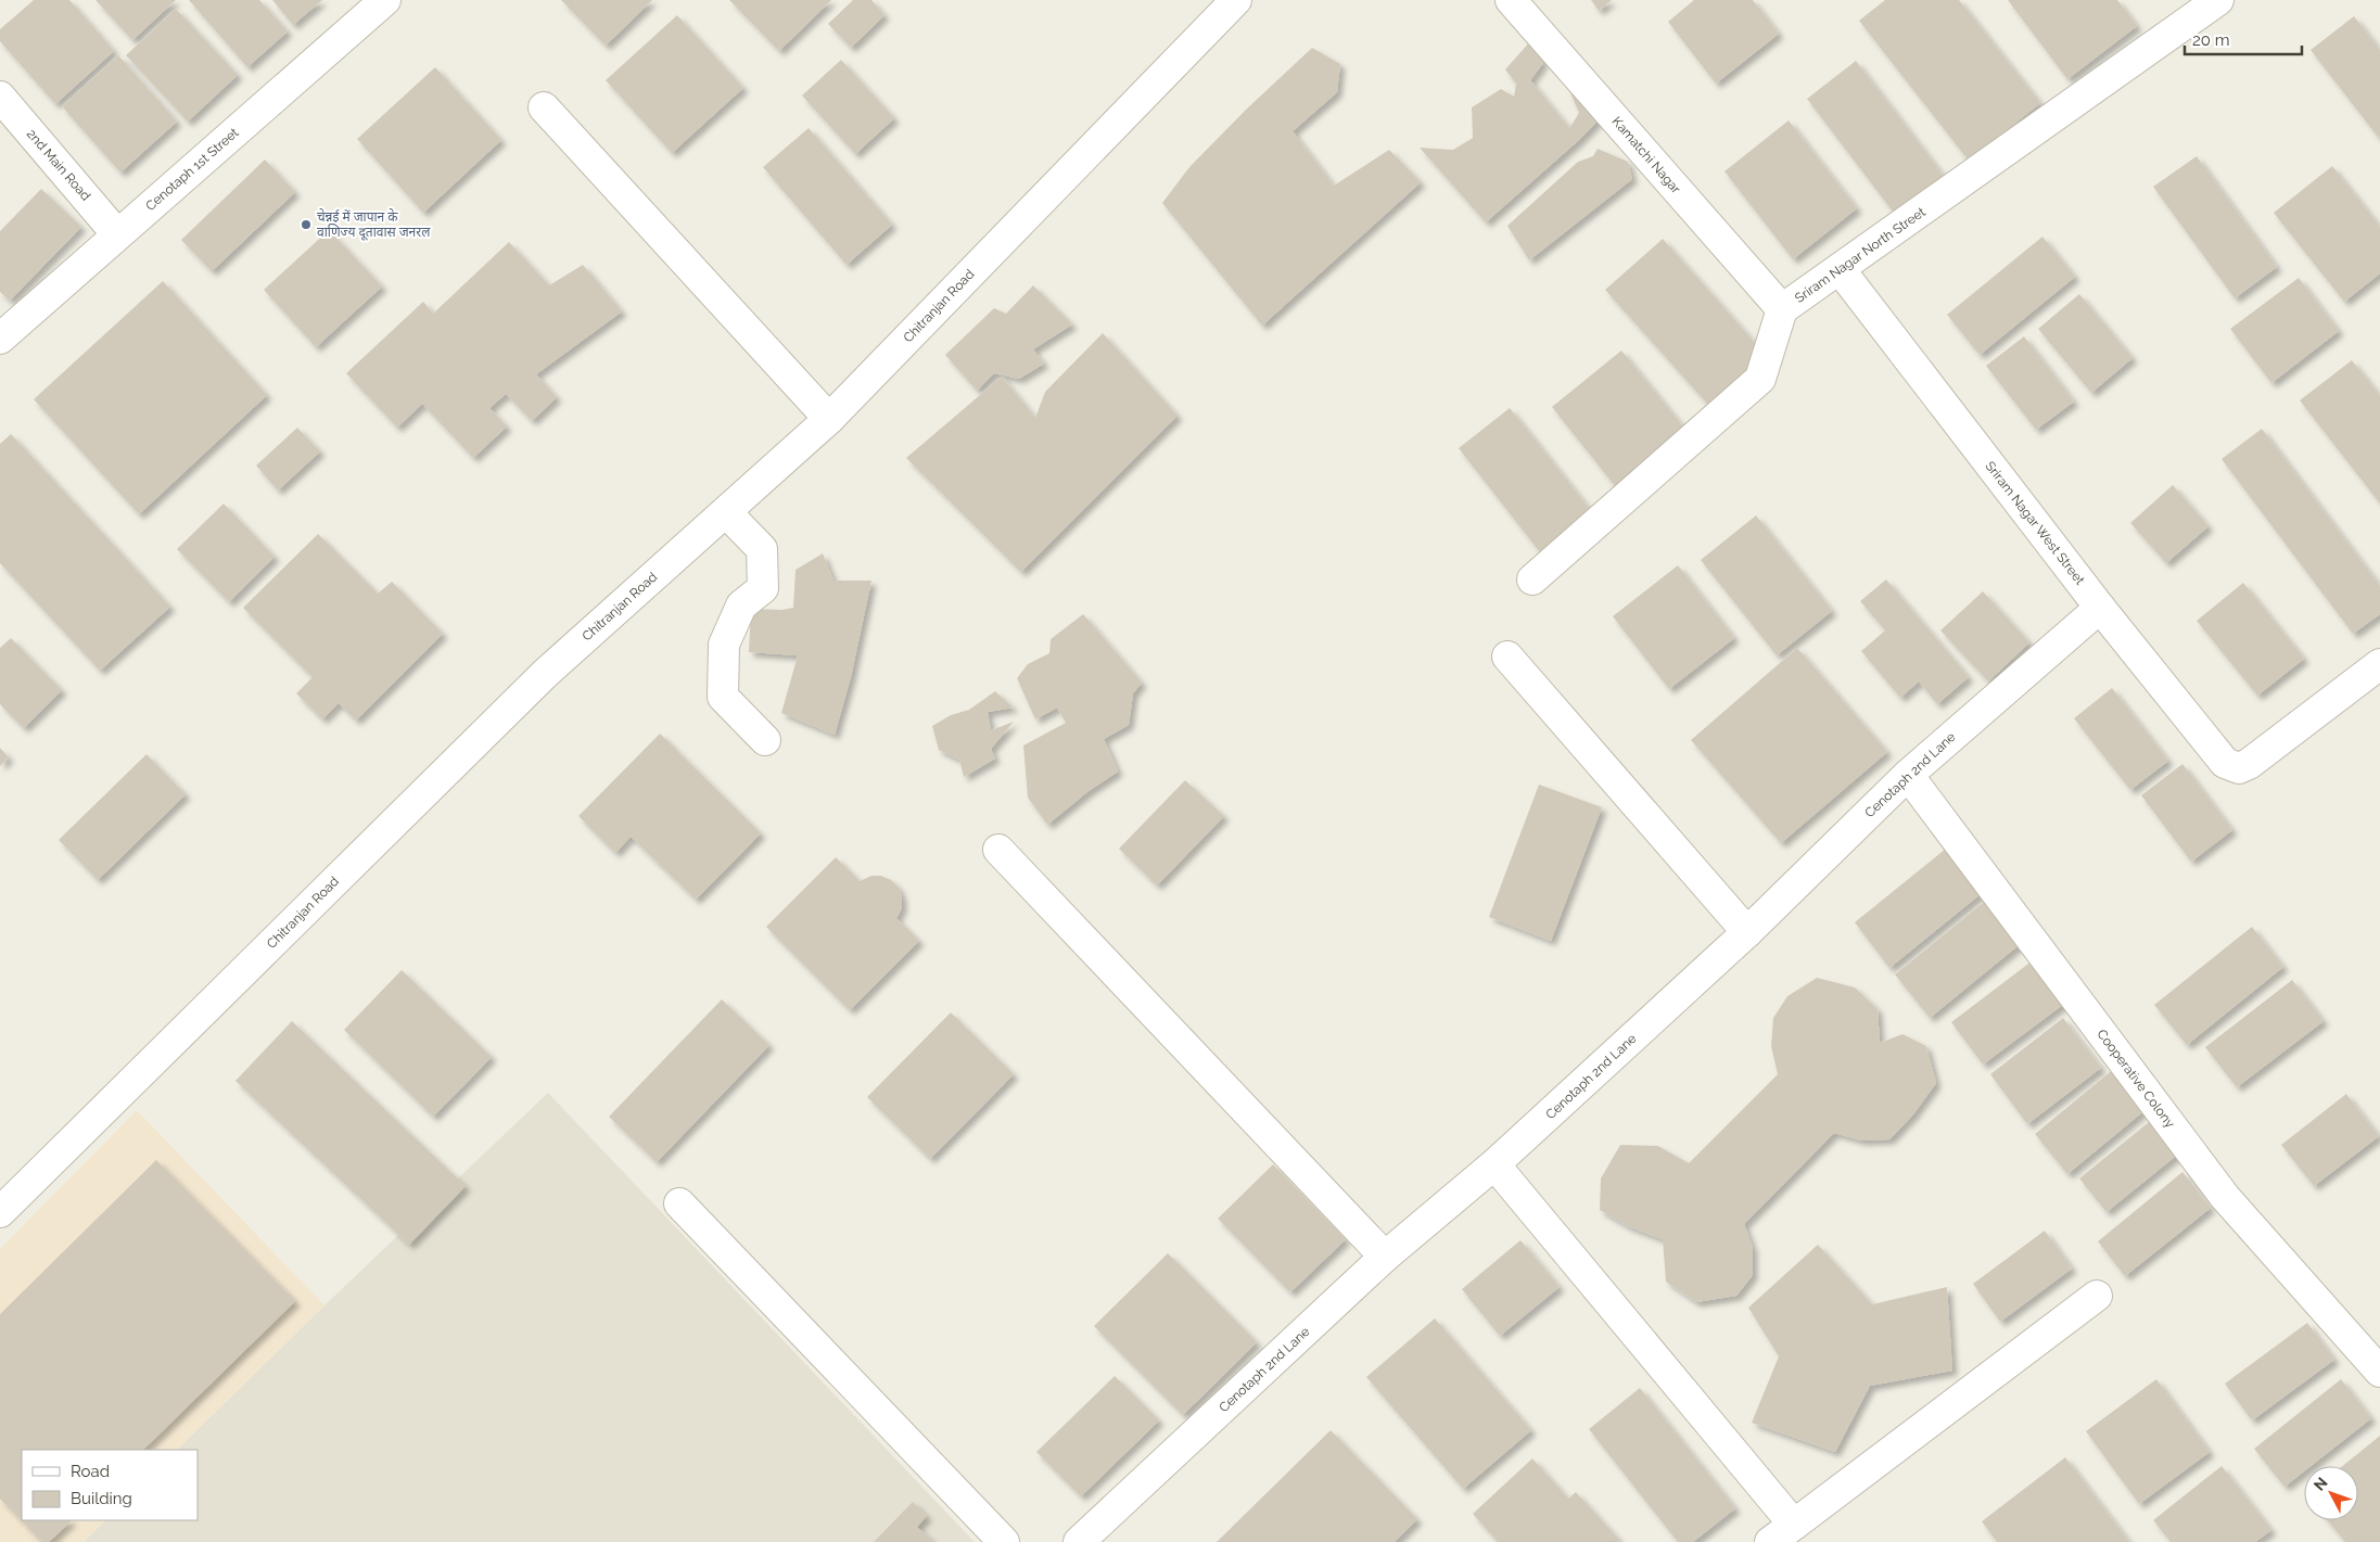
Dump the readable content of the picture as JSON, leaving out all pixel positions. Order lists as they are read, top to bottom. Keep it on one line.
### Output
{"streets":{"street":["Kamatchi Nagar","2nd Main Road","Cenotaph 1st Street","Sriram Nagar North Street","Chitranjan Road","Sriram Nagar West Street","Cenotaph 2nd Lane","Cooperative Colony"]},"crossings":[["Kamatchi Nagar","Sriram Nagar North Street"],["2nd Main Road","Cenotaph 1st Street"],["Sriram Nagar North Street","Sriram Nagar West Street"],["Sriram Nagar West Street","Cenotaph 2nd Lane"],["Cenotaph 2nd Lane","Cooperative Colony"]],"places":["चेन्नई में जापान के वाणिज्य दूतावास जनरल"],"legend":["Road","Building"],"scale_bar":"20 m","north":"top left"}
